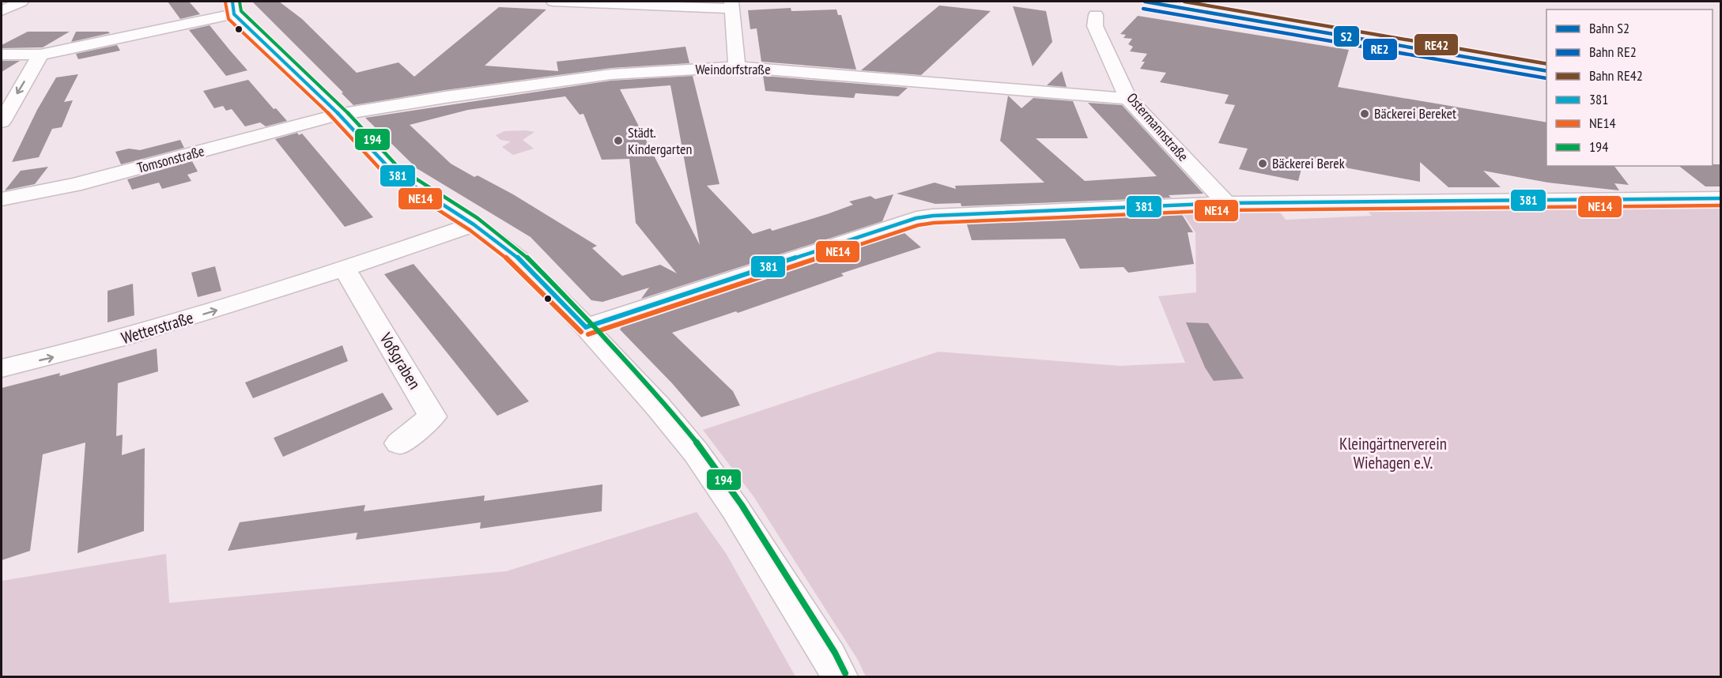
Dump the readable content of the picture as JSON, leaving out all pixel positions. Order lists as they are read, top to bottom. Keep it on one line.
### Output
{"streets":{"street":["Weindorfstraße","Ostermannstraße","Tomsonstraße","Wetterstraße","Voßgraben"]},"crossings":[["Weindorfstraße","Ostermannstraße"],["Weindorfstraße","Tomsonstraße"],["Wetterstraße","Voßgraben"]],"one_way":["Wetterstraße"],"parks":["Kleingärtnerverein Wiehagen e.V."],"places":["Bäckerei Bereket","Städt. Kindergarten","Bäckerei Berek"],"lines":["rail line S2","rail line RE42","transit line 381","transit line 194","transit line NE14","rail line RE2"],"legend":["Bahn S2","Bahn RE2","Bahn RE42","381","NE14","194"]}
